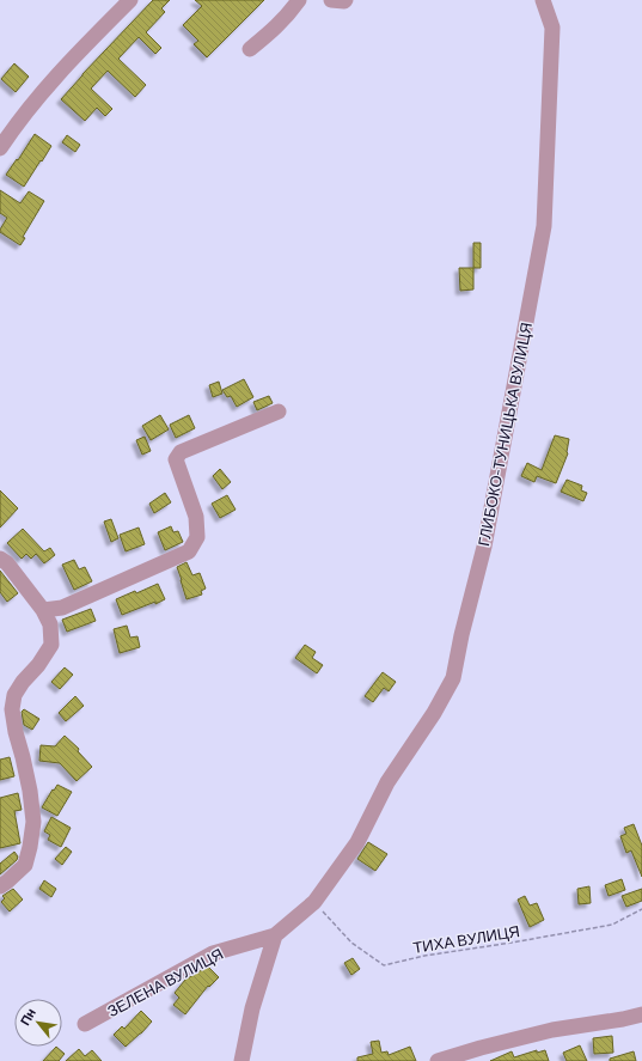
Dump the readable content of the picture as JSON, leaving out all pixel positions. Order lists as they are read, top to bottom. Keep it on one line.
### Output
{"streets":{"street":["ГЛИБОКО-ТУНИЦЬКА ВУЛИЦЯ","ЗЕЛЕНА ВУЛИЦЯ"],"path":["ТИХА ВУЛИЦЯ"]},"crossings":[["ГЛИБОКО-ТУНИЦЬКА ВУЛИЦЯ","ЗЕЛЕНА ВУЛИЦЯ"],["ТИХА ВУЛИЦЯ","ЗЕЛЕНА ВУЛИЦЯ"]],"north":"top left"}
